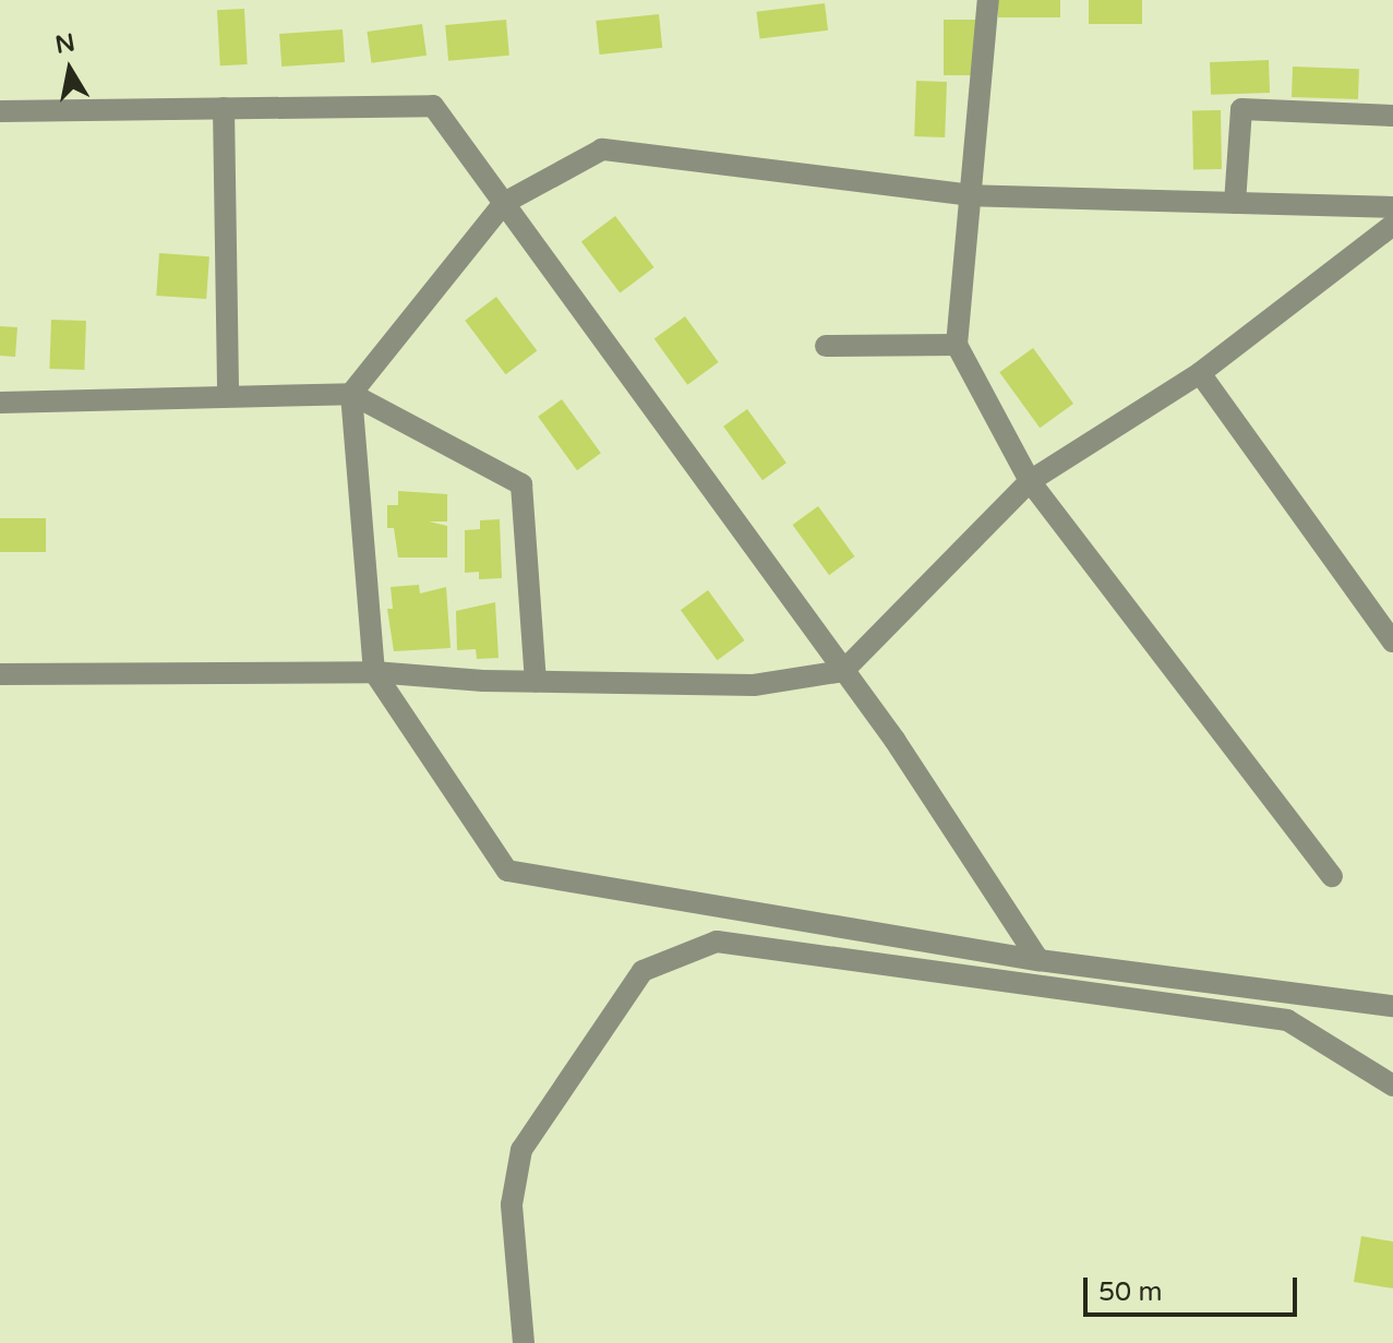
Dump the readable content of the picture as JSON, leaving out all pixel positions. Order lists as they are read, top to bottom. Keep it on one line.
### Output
{"scale_bar":"50 m","north":"top"}
